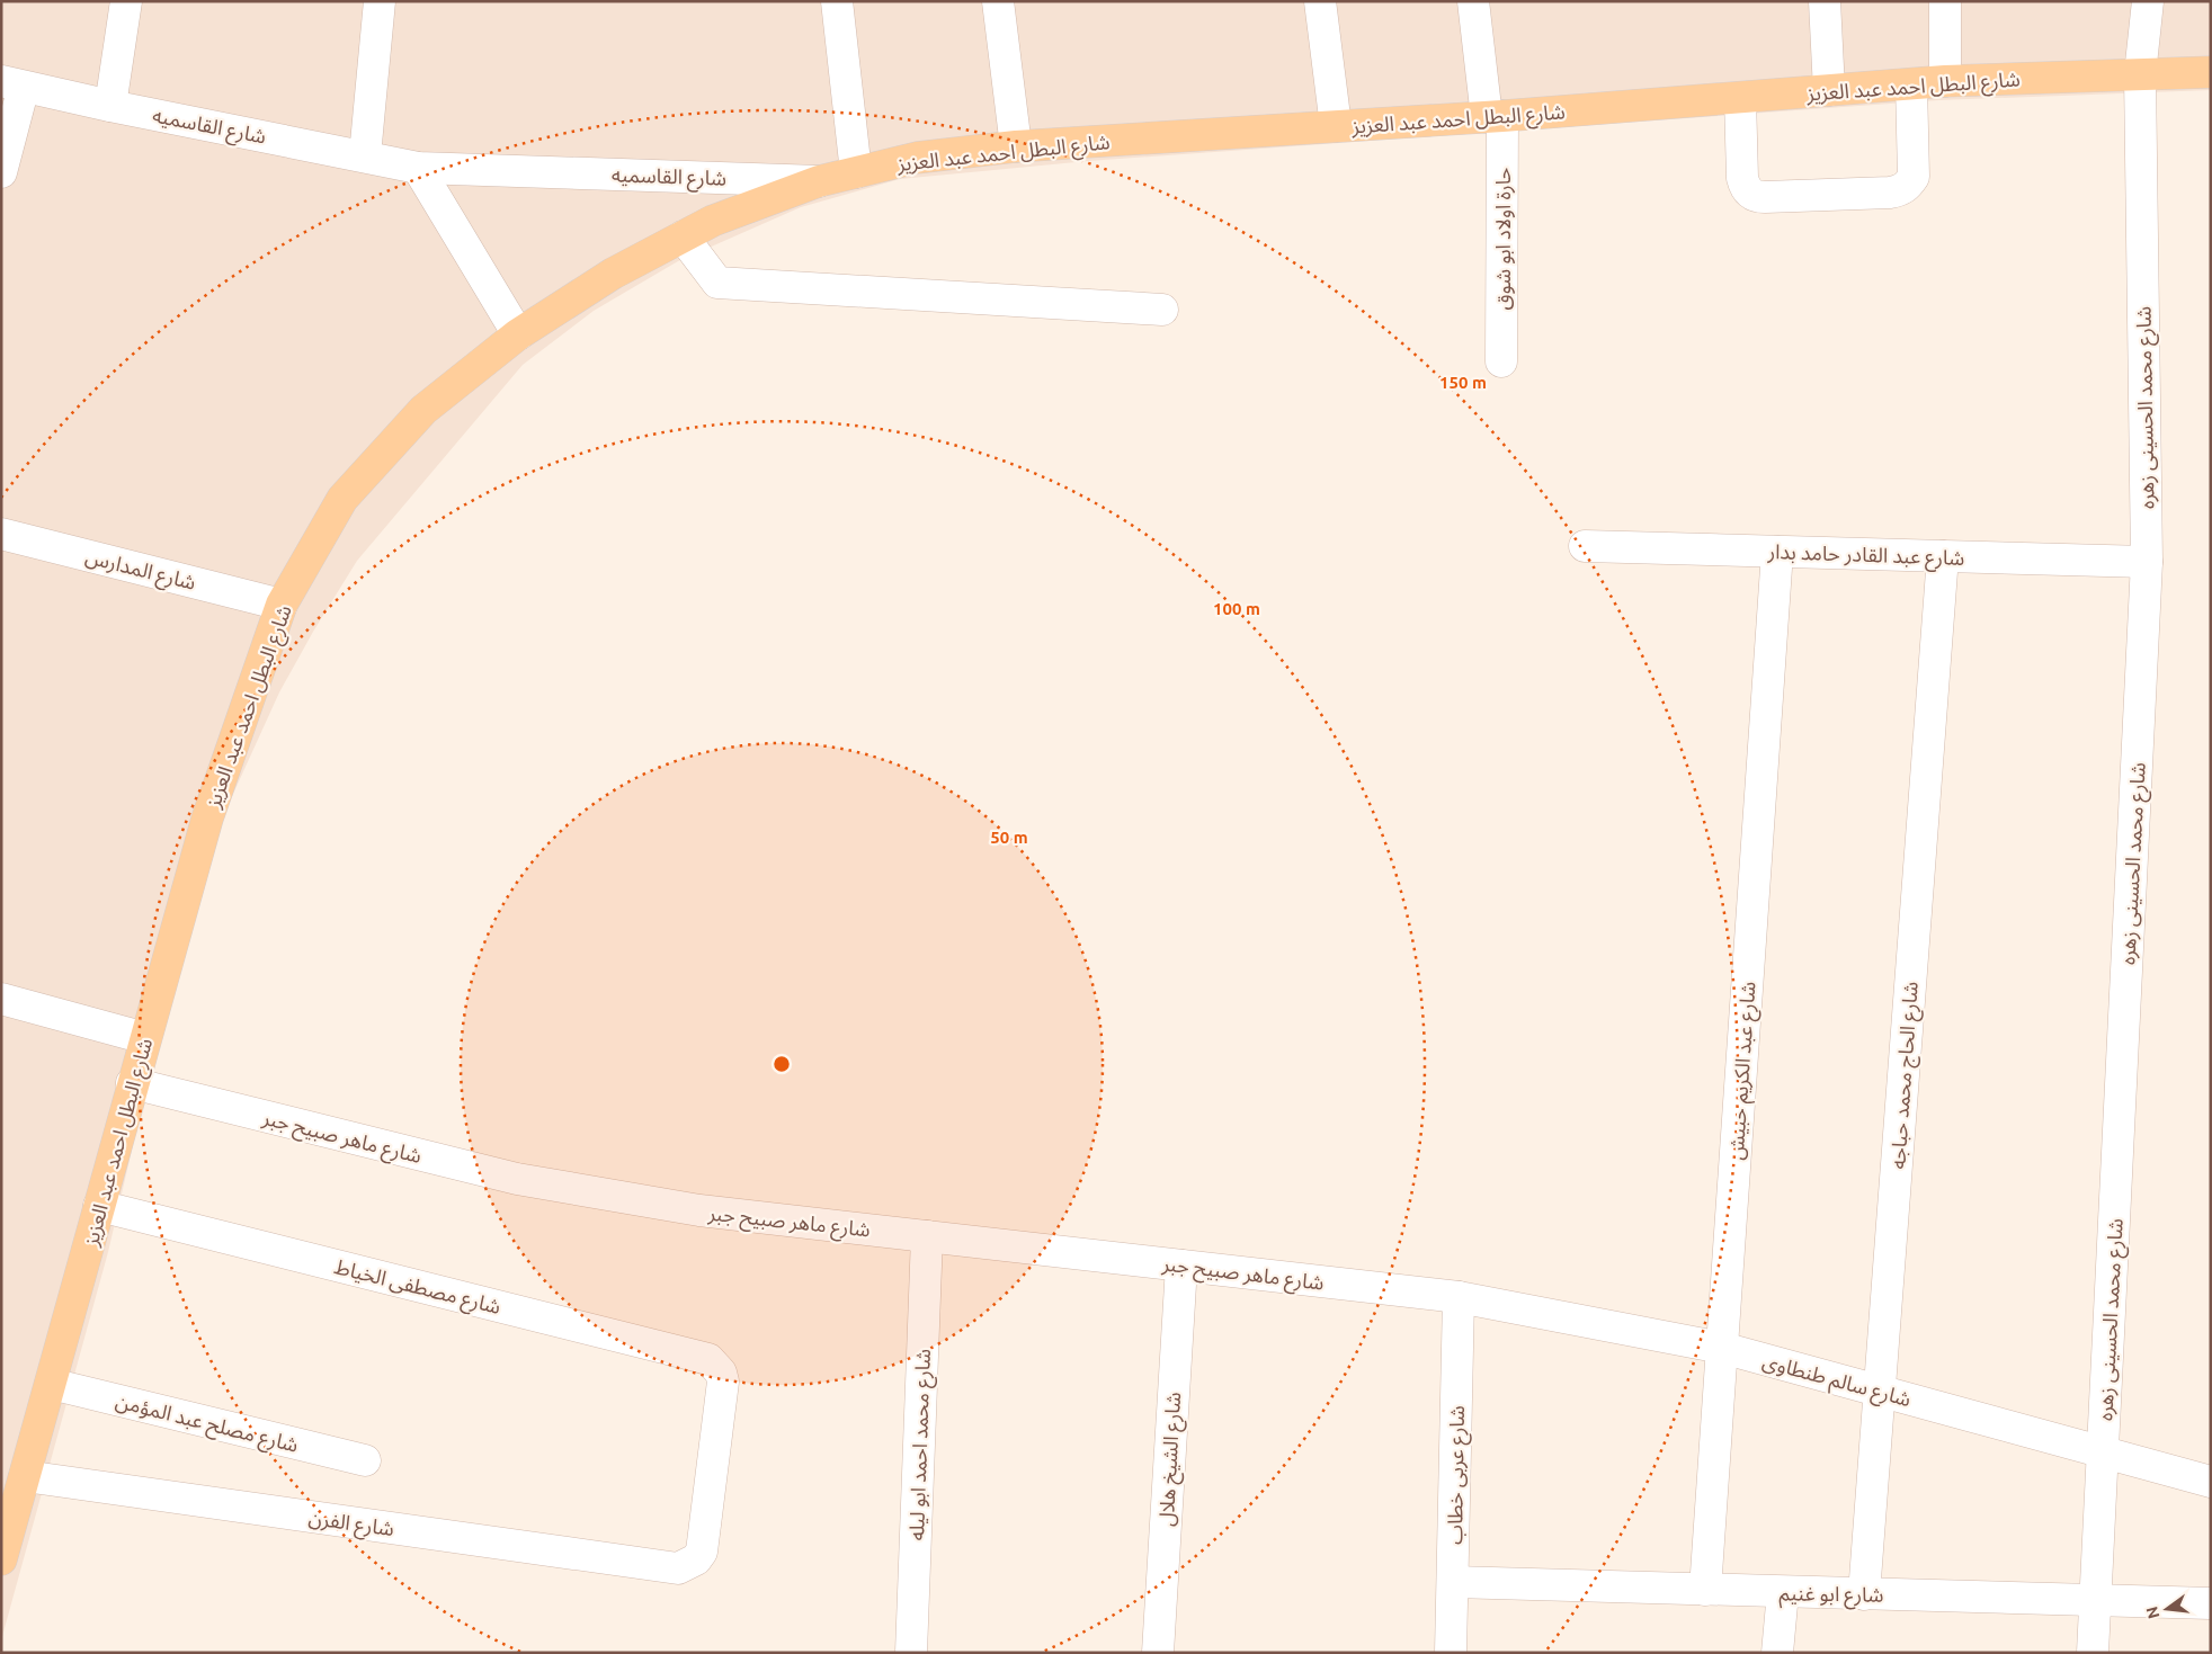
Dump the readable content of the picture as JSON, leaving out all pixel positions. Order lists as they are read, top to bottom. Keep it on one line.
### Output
{"streets":{"main road":["شارع البطل احمد عبد العزيز"],"street":["شارع القاسميه","حارة اولاد ابو شوق","شارع محمد الحسينى زهره","شارع عبد القادر حامد بدار","شارع المدارس","شارع عبد الكريم حبيش","شارع الحاج محمد حباجه","شارع ماهر صبيح جبر","شارع مصطفى الخياط","شارع سالم طنطاوى","شارع مصلح عبد المؤمن","شارع محمد احمد ابو ليله","شارع الشيخ هلال","شارع عربى خطاب","شارع الفرن","شارع ابو غنيم"]},"crossings":[["شارع البطل احمد عبد العزيز","شارع القاسميه"],["شارع البطل احمد عبد العزيز","حارة اولاد ابو شوق"],["شارع البطل احمد عبد العزيز","شارع محمد الحسينى زهره"],["شارع البطل احمد عبد العزيز","شارع المدارس"],["شارع البطل احمد عبد العزيز","شارع ماهر صبيح جبر"],["شارع البطل احمد عبد العزيز","شارع مصطفى الخياط"],["شارع البطل احمد عبد العزيز","شارع مصلح عبد المؤمن"],["شارع البطل احمد عبد العزيز","شارع الفرن"],["شارع محمد الحسينى زهره","شارع عبد القادر حامد بدار"],["شارع محمد الحسينى زهره","شارع سالم طنطاوى"],["شارع محمد الحسينى زهره","شارع ابو غنيم"],["شارع عبد القادر حامد بدار","شارع عبد الكريم حبيش"],["شارع عبد القادر حامد بدار","شارع الحاج محمد حباجه"],["شارع عبد الكريم حبيش","شارع سالم طنطاوى"],["شارع عبد الكريم حبيش","شارع ابو غنيم"],["شارع الحاج محمد حباجه","شارع سالم طنطاوى"],["شارع الحاج محمد حباجه","شارع ابو غنيم"],["شارع ماهر صبيح جبر","شارع سالم طنطاوى"],["شارع ماهر صبيح جبر","شارع محمد احمد ابو ليله"],["شارع ماهر صبيح جبر","شارع الشيخ هلال"],["شارع ماهر صبيح جبر","شارع عربى خطاب"],["شارع مصطفى الخياط","شارع الفرن"],["شارع سالم طنطاوى","شارع عربى خطاب"],["شارع عربى خطاب","شارع ابو غنيم"]],"north":"left","rings":["150 m","100 m","50 m"]}
